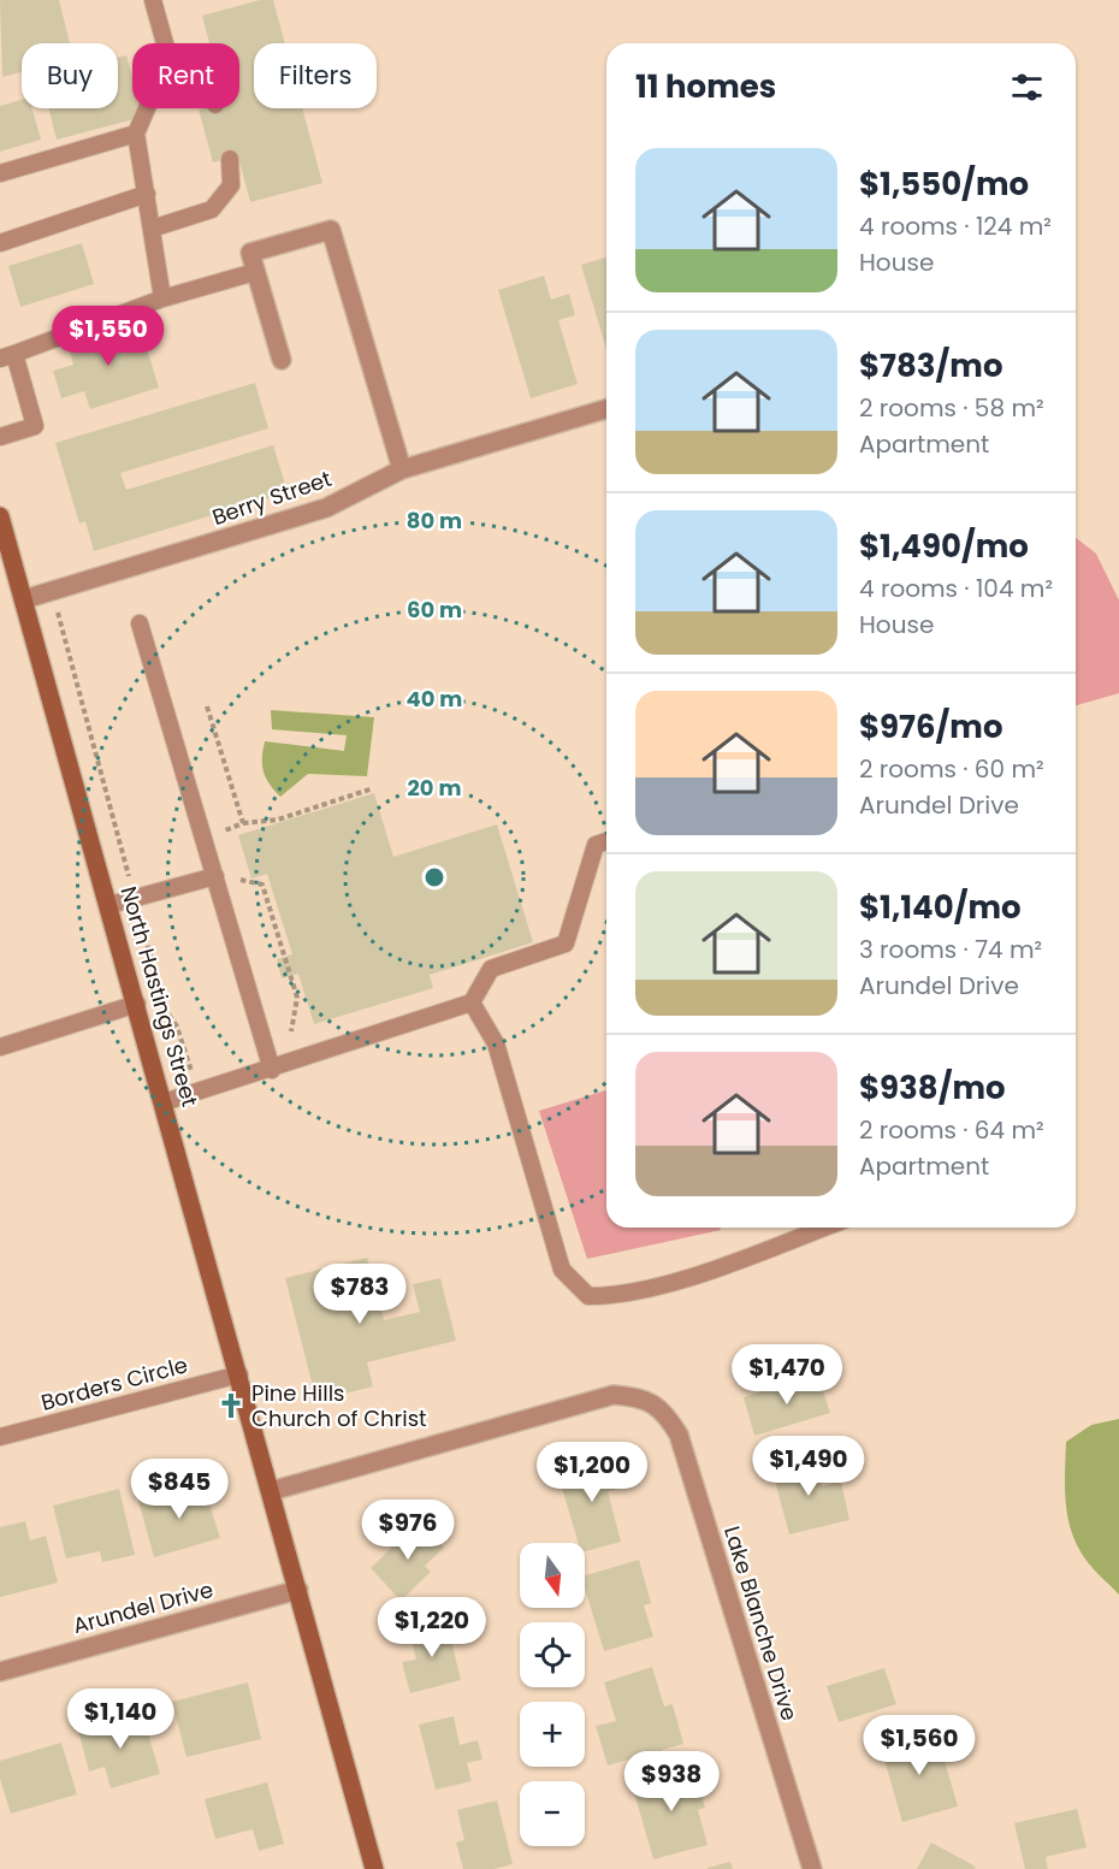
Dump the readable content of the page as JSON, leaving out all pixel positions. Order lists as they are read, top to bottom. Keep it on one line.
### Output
{"streets":{"street":["Berry Street","North Hastings Street","Arundel Drive","Lake Blanche Drive"],"lane":["Borders Circle"]},"crossings":[["Berry Street","North Hastings Street"],["North Hastings Street","Borders Circle"],["North Hastings Street","Arundel Drive"],["North Hastings Street","Lake Blanche Drive"]],"places":{"church":["Pine Hills Church of Christ"]},"north":"bottom","page":{"chip":["Buy","Rent","Filters"],"heading":"11 homes","list":[{"name":"$1,550/mo","note":"4 rooms · 124 m² · House"},{"name":"$783/mo","note":"2 rooms · 58 m² · Apartment"},{"name":"$1,490/mo","note":"4 rooms · 104 m² · House"},{"name":"$976/mo","note":"2 rooms · 60 m² · Arundel Drive"},{"name":"$1,140/mo","note":"3 rooms · 74 m² · Arundel Drive"},{"name":"$938/mo","note":"2 rooms · 64 m² · Apartment"}],"price":["$1,550","$783","$1,470","$1,490","$1,200","$845","$976","$1,220","$1,140","$1,560","$938"],"map_buttons":["+","−"]},"rings":["80 m","60 m","40 m","20 m"]}
